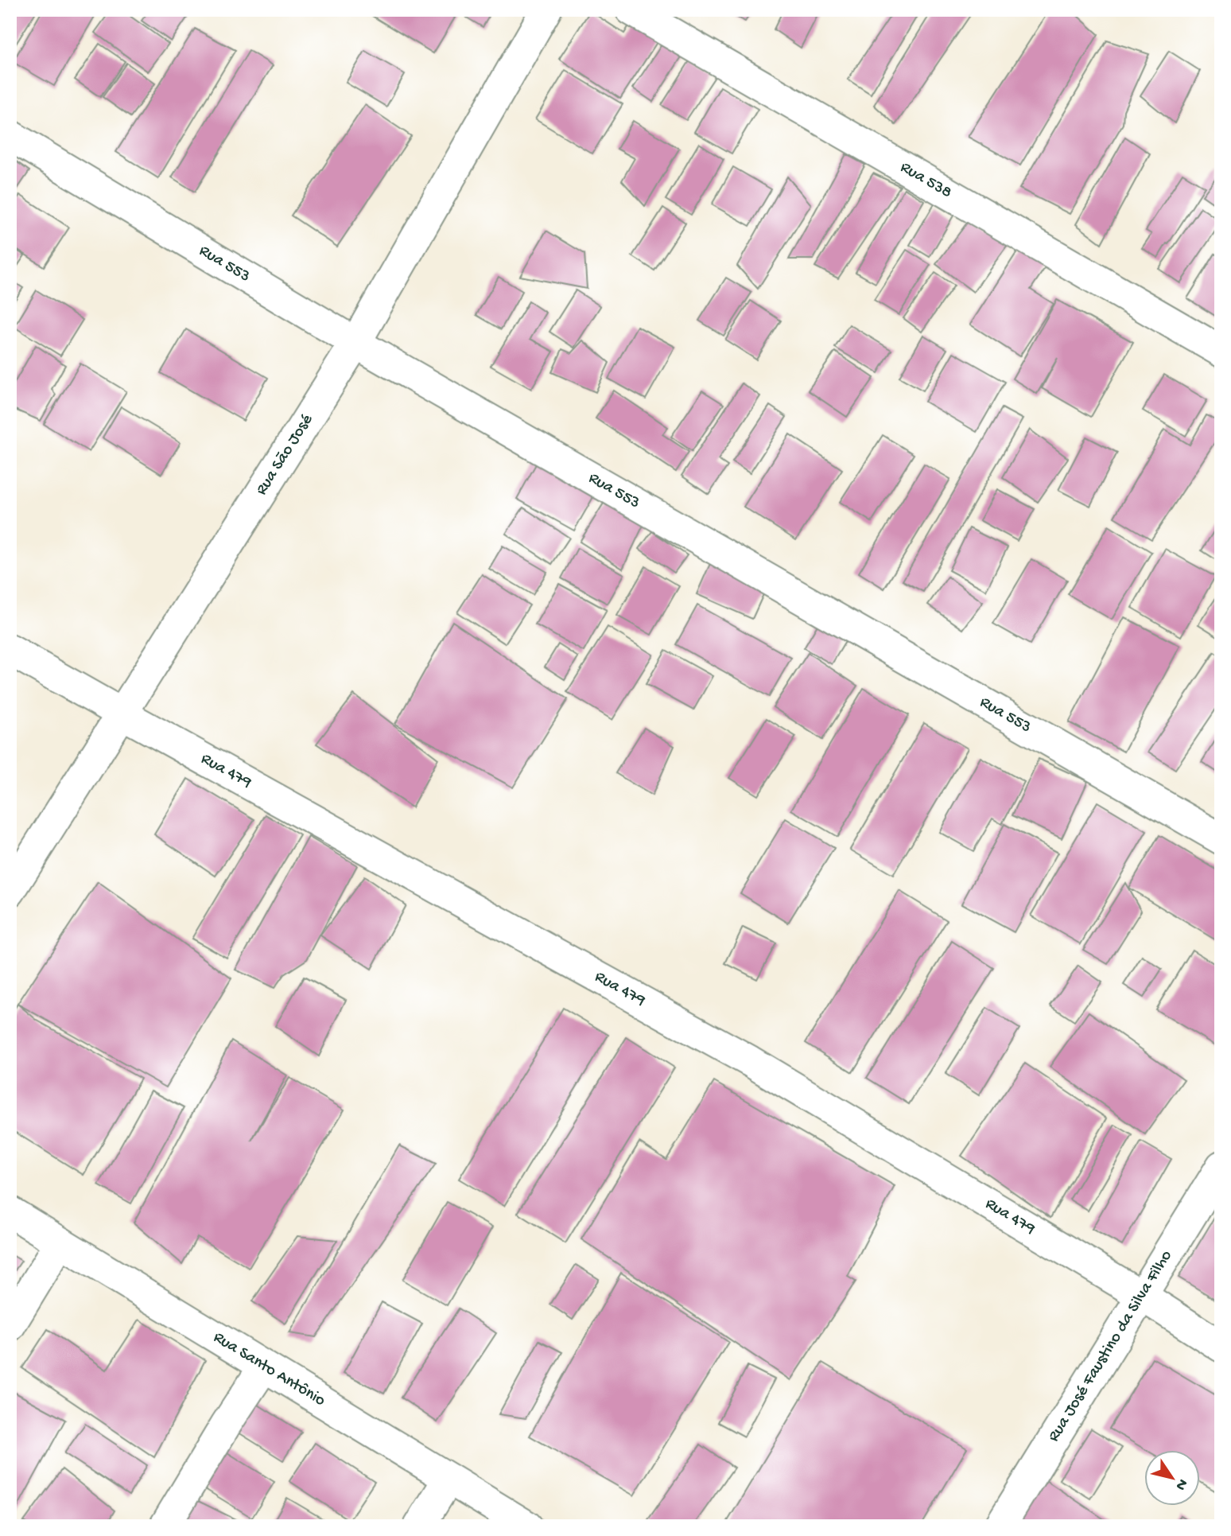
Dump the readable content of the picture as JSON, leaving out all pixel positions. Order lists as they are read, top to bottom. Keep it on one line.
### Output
{"streets":{"street":["Rua 538","Rua 553","Rua São José","Rua 479","Rua José Faustino da Silva Filho","Rua Santo Antônio"]},"crossings":[["Rua 553","Rua São José"],["Rua São José","Rua 479"],["Rua 479","Rua José Faustino da Silva Filho"]],"north":"bottom right"}
